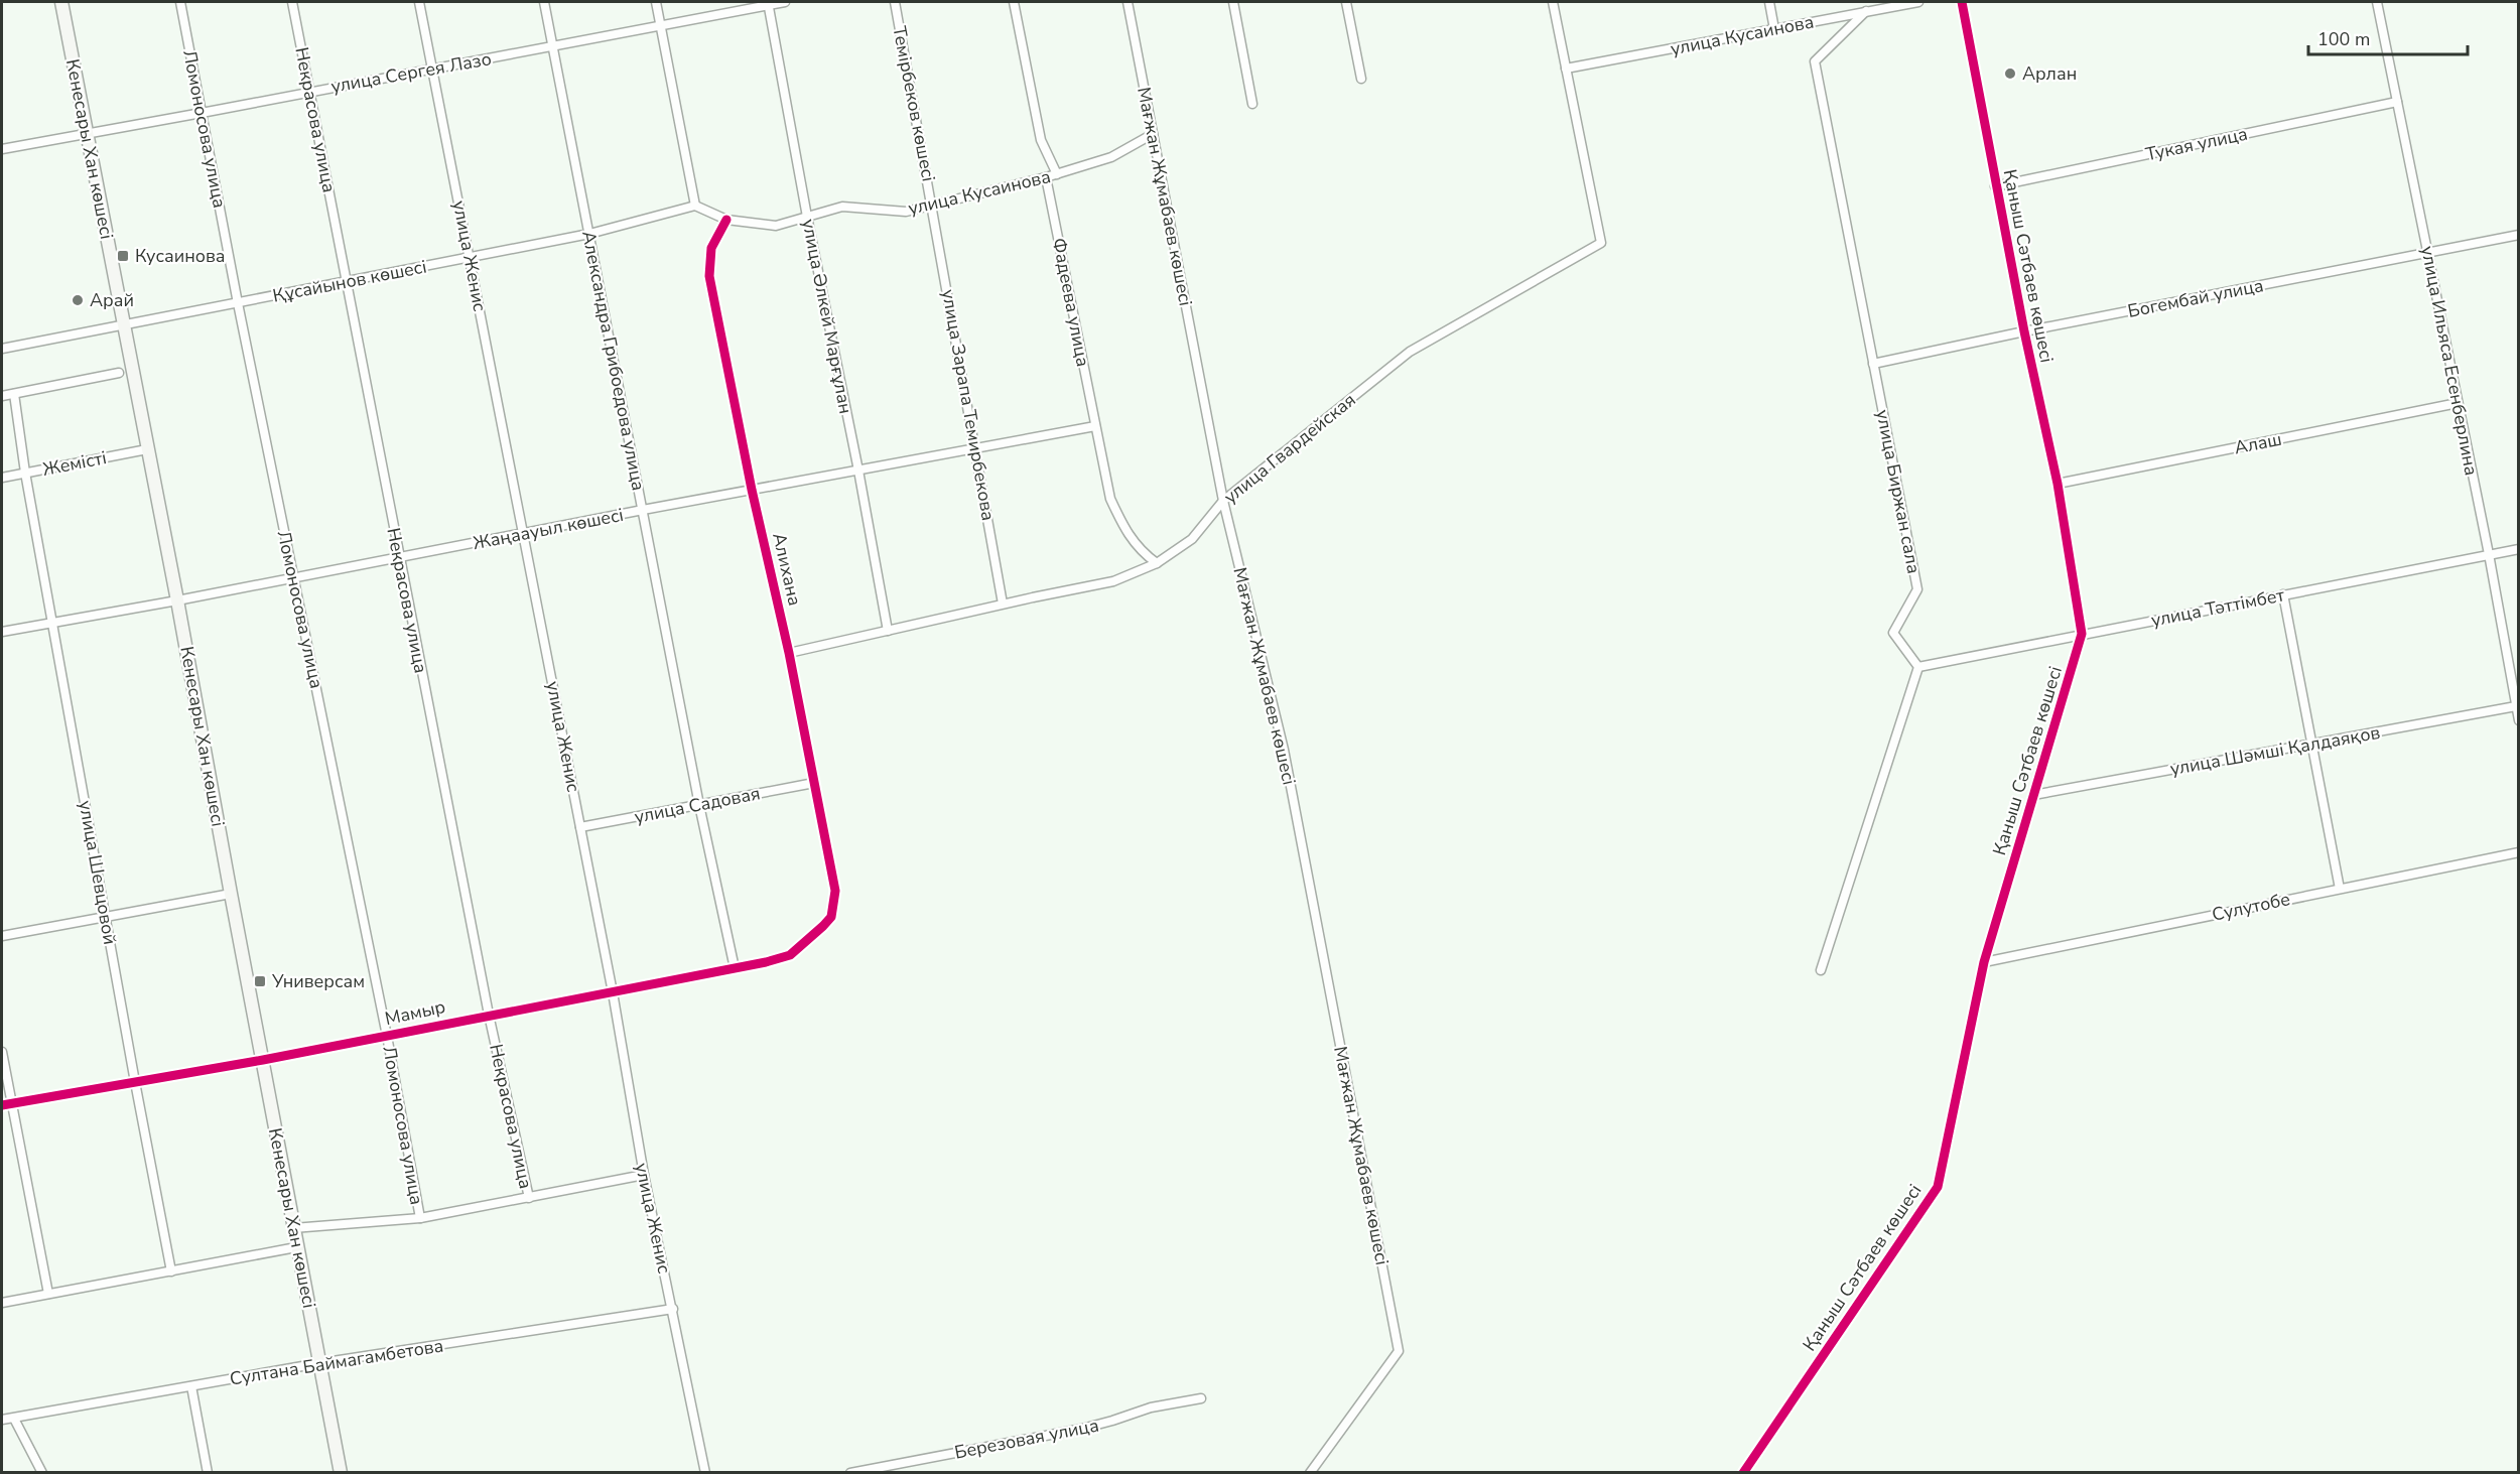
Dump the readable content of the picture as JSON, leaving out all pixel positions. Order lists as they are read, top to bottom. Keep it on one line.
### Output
{"streets":{"main road":["Кенесары Хан көшесі"],"street":["улица Кусаинова","улица Сергея Лазо","Темірбеков көшесі","Некрасова улица","Ломоносова улица","Тукая улица","Мағжан Жұмабаев көшесі","улица Женис","Қаныш Сәтбаев көшесі","Құсайынов көшесі","Богембай улица","Фадеева улица","улица Әлкей Марғұлан","Александра Грибоедова улица","улица Ильяса Есенберлина","улица Зарапа Темирбекова","Алаш","улица Гвардейская","Жемісті","улица Биржан сала","Жаңаауыл көшесі","Алихана","улица Тәттімбет","улица Шәмші Қалдаяқов","улица Садовая","улица Шевцовой","Сулутобе","Мамыр","Султана Баймагамбетова","Березовая улица"]},"crossings":[["улица Кусаинова","Темірбеков көшесі"],["улица Кусаинова","Мағжан Жұмабаев көшесі"],["улица Кусаинова","Құсайынов көшесі"],["улица Кусаинова","Фадеева улица"],["улица Кусаинова","улица Әлкей Марғұлан"],["улица Кусаинова","улица Зарапа Темирбекова"],["улица Кусаинова","улица Гвардейская"],["улица Кусаинова","улица Биржан сала"],["улица Кусаинова","Алихана"],["улица Сергея Лазо","Некрасова улица"],["улица Сергея Лазо","Ломоносова улица"],["улица Сергея Лазо","Кенесары Хан көшесі"],["улица Сергея Лазо","улица Женис"],["улица Сергея Лазо","улица Әлкей Марғұлан"],["улица Сергея Лазо","Александра Грибоедова улица"],["Темірбеков көшесі","улица Зарапа Темирбекова"],["Некрасова улица","Құсайынов көшесі"],["Некрасова улица","Жаңаауыл көшесі"],["Некрасова улица","Мамыр"],["Ломоносова улица","Құсайынов көшесі"],["Ломоносова улица","Жаңаауыл көшесі"],["Ломоносова улица","Мамыр"],["Тукая улица","Қаныш Сәтбаев көшесі"],["Тукая улица","улица Ильяса Есенберлина"],["Кенесары Хан көшесі","Құсайынов көшесі"],["Кенесары Хан көшесі","Жемісті"],["Кенесары Хан көшесі","Жаңаауыл көшесі"],["Кенесары Хан көшесі","Мамыр"],["Кенесары Хан көшесі","Султана Баймагамбетова"],["Мағжан Жұмабаев көшесі","улица Гвардейская"],["улица Женис","Құсайынов көшесі"],["улица Женис","Жаңаауыл көшесі"],["улица Женис","улица Садовая"],["улица Женис","Мамыр"],["улица Женис","Султана Баймагамбетова"],["Қаныш Сәтбаев көшесі","Богембай улица"],["Қаныш Сәтбаев көшесі","Алаш"],["Қаныш Сәтбаев көшесі","улица Тәттімбет"],["Қаныш Сәтбаев көшесі","улица Шәмші Қалдаяқов"],["Қаныш Сәтбаев көшесі","Сулутобе"],["Құсайынов көшесі","Александра Грибоедова улица"],["Богембай улица","улица Ильяса Есенберлина"],["Богембай улица","улица Биржан сала"],["Фадеева улица","улица Гвардейская"],["Фадеева улица","Жаңаауыл көшесі"],["улица Әлкей Марғұлан","улица Гвардейская"],["улица Әлкей Марғұлан","Жаңаауыл көшесі"],["Александра Грибоедова улица","Жаңаауыл көшесі"],["Александра Грибоедова улица","улица Садовая"],["Александра Грибоедова улица","Мамыр"],["улица Ильяса Есенберлина","Алаш"],["улица Ильяса Есенберлина","улица Тәттімбет"],["улица Ильяса Есенберлина","улица Шәмші Қалдаяқов"],["улица Зарапа Темирбекова","улица Гвардейская"],["улица Зарапа Темирбекова","Жаңаауыл көшесі"],["улица Гвардейская","Алихана"],["Жемісті","улица Шевцовой"],["улица Биржан сала","улица Тәттімбет"],["Жаңаауыл көшесі","Алихана"],["Жаңаауыл көшесі","улица Шевцовой"],["Алихана","улица Садовая"],["Алихана","Мамыр"],["улица Шевцовой","Мамыр"]],"places":{"other":["Арлан","Арай"],"transit":["Кусаинова","Универсам"]},"scale_bar":"100 m"}
